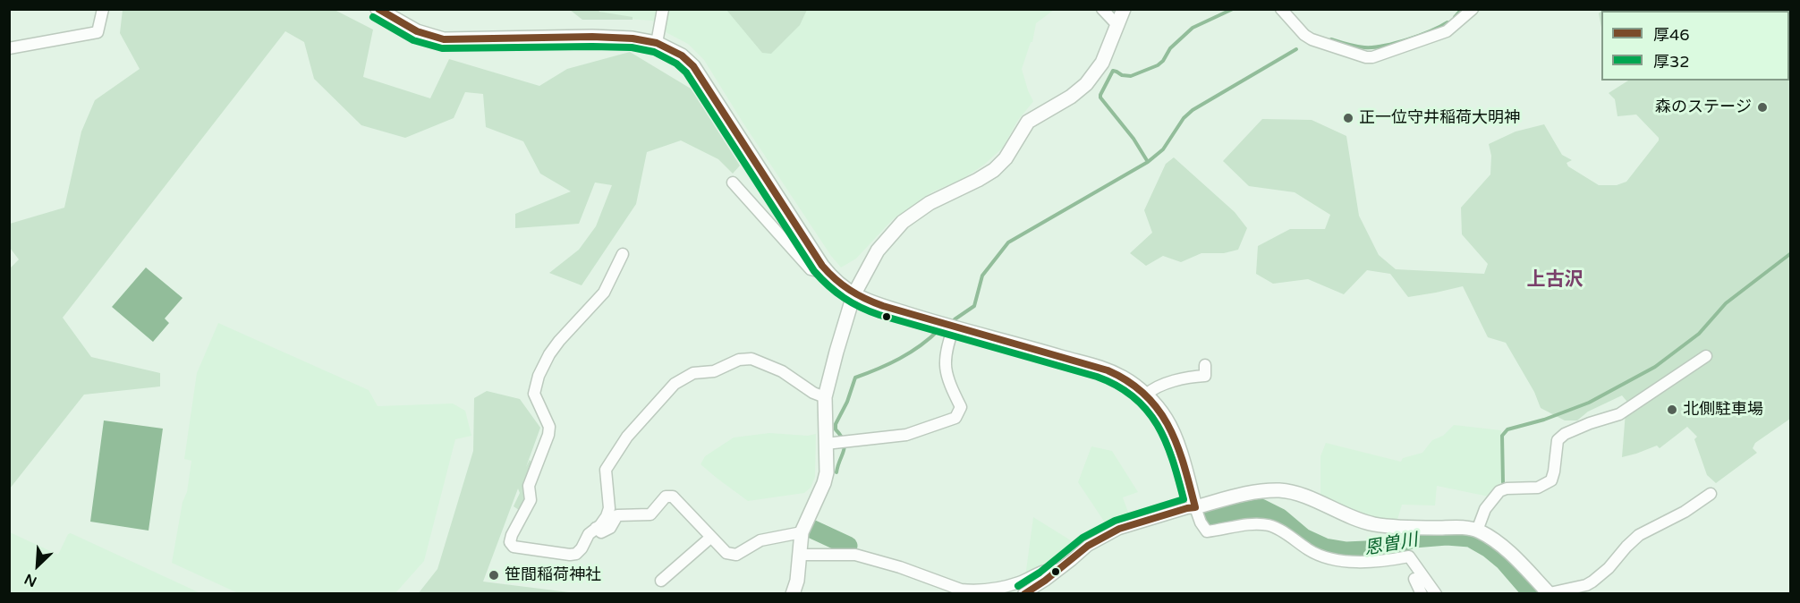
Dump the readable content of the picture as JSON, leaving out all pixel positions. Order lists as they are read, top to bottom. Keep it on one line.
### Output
{"districts":["上古沢"],"water":["恩曽川"],"places":["森のステージ","正一位守井稲荷大明神","北側駐車場","笹間稲荷神社"],"lines":["transit line 厚46","transit line 厚32"],"legend":["厚46","厚32"],"north":"bottom left"}
